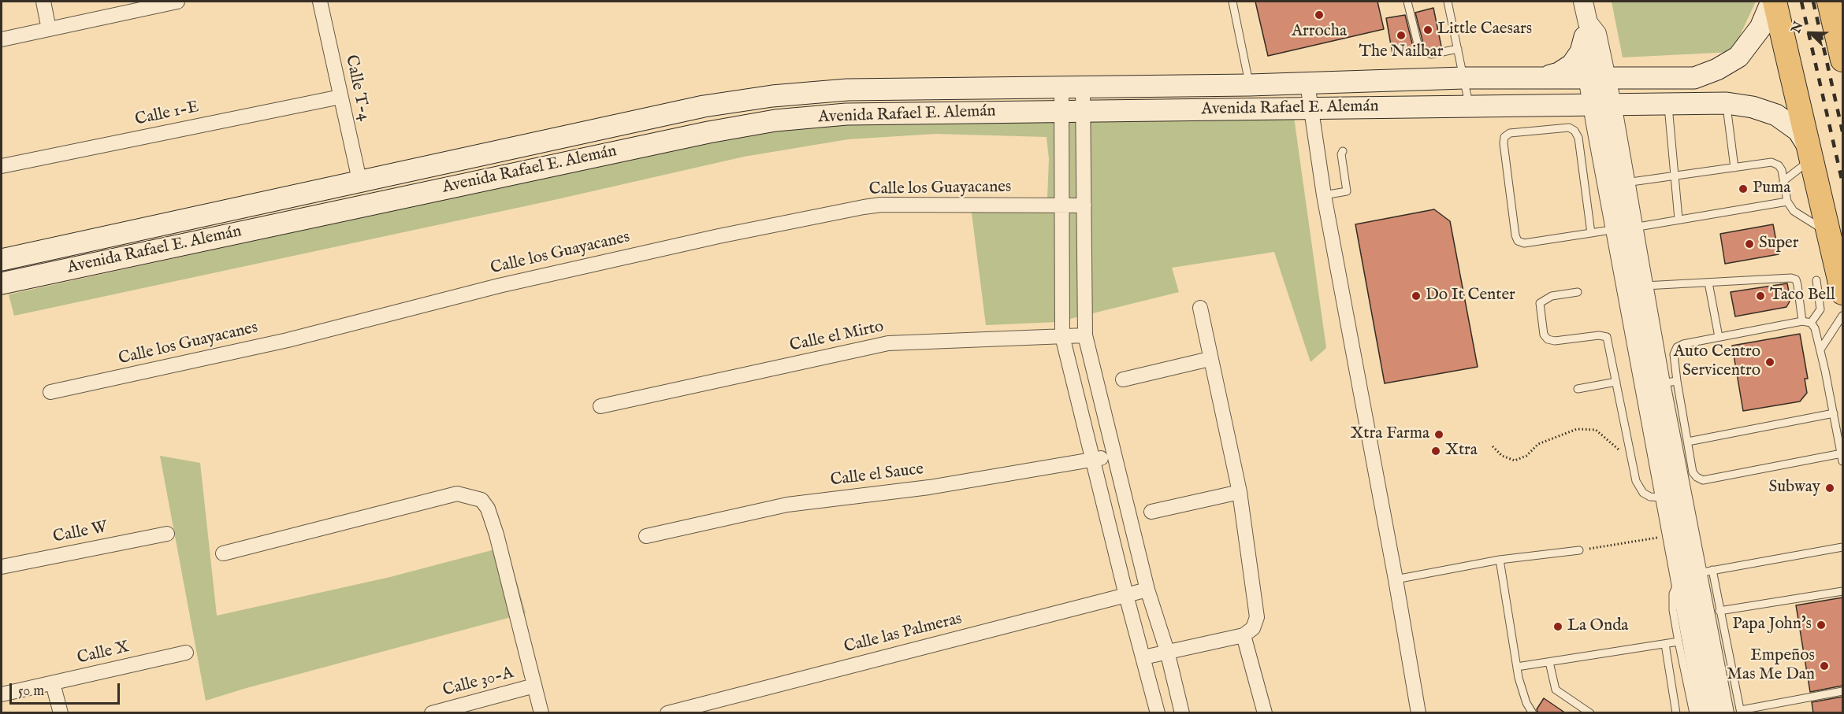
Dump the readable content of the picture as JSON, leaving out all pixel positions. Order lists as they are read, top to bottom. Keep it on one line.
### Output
{"streets":{"main road":["Avenida Rafael E. Alemán"],"street":["Calle T-4","Calle 1-E","Calle los Guayacanes","Calle el Mirto","Calle el Sauce","Calle W","Calle las Palmeras","Calle X","Calle 30-A"]},"crossings":[["Calle T-4","Avenida Rafael E. Alemán"],["Calle T-4","Calle 1-E"]],"places":["Arrocha","Little Caesars","The Nailbar","Puma","Super","Do It Center","Taco Bell","Auto Centro Servicentro","Xtra Farma","Xtra","Subway","Papa John's","La Onda","Empeños Mas Me Dan"],"scale_bar":"50 m","north":"top left"}
